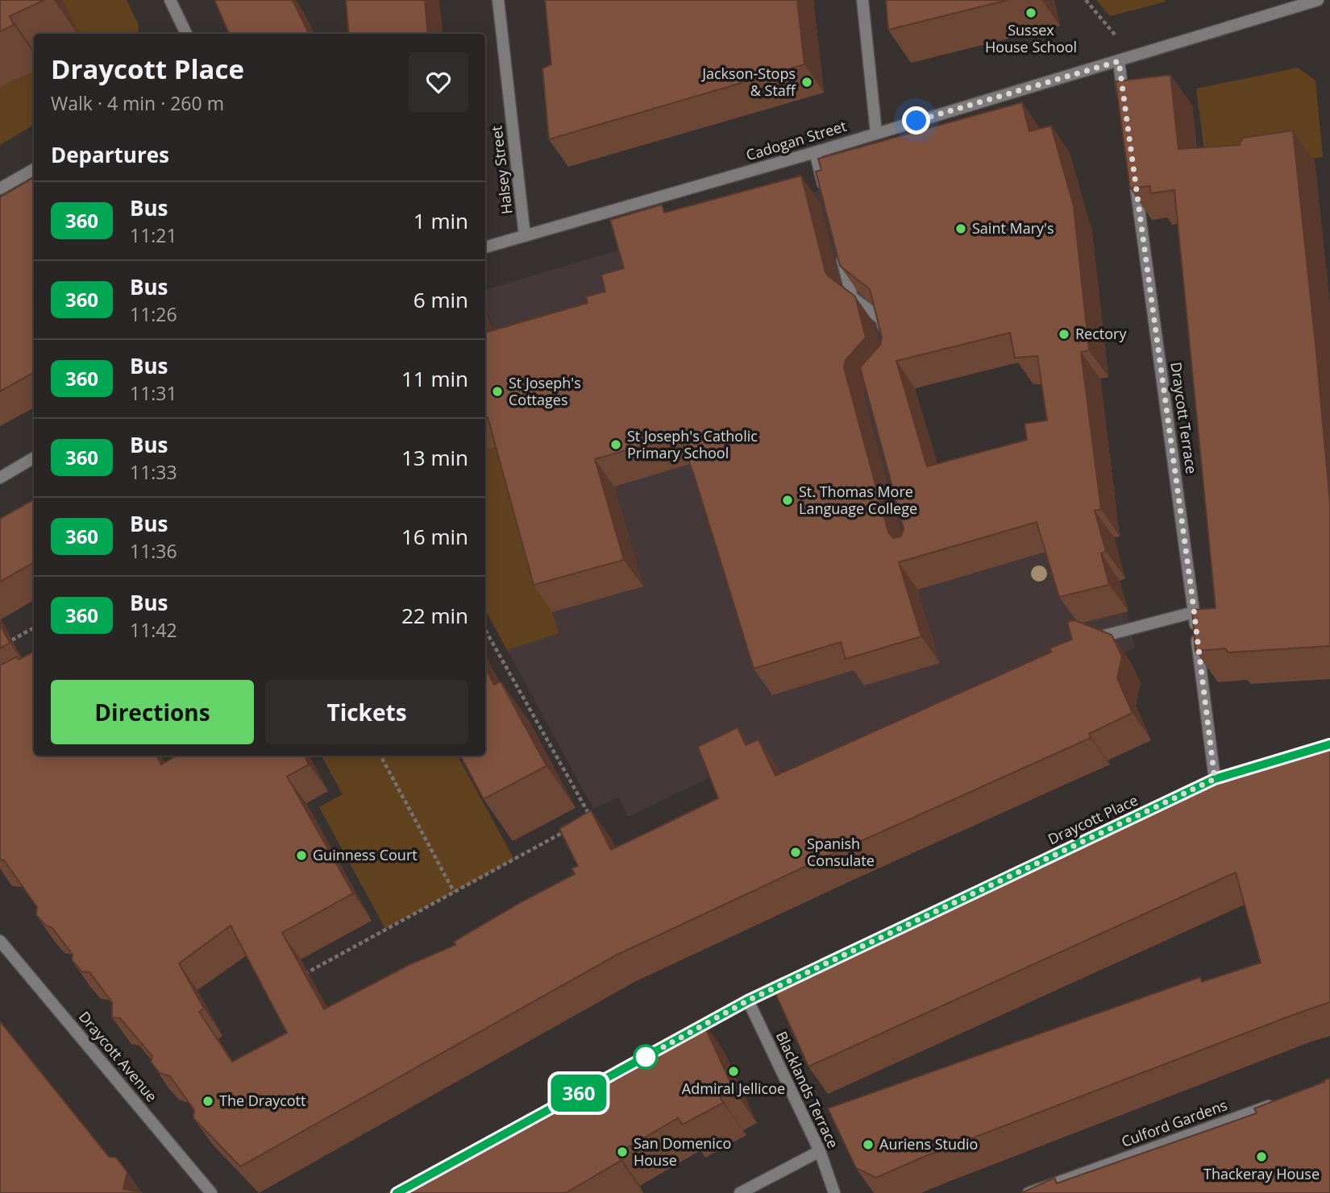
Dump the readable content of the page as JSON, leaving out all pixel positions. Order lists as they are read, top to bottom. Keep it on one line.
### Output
{"streets":{"street":["Cadogan Street","Halsey Street","Draycott Terrace","Draycott Place","Draycott Avenue","Blacklands Terrace","Culford Gardens"]},"crossings":[["Cadogan Street","Halsey Street"],["Draycott Terrace","Draycott Place"]],"places":["Sussex House School","Jackson-Stops & Staff","Saint Mary's","Rectory","St Joseph's Cottages","St Joseph's Catholic Primary School","St. Thomas More Language College","Spanish Consulate","Guinness Court","Admiral Jellicoe","The Draycott","Auriens Studio","San Domenico House","Thackeray House"],"lines":["bus line 360"],"page":{"on_map":"360","heading":[["Draycott Place","Walk · 4 min · 260 m"],"Departures"],"list":[{"mark":"360","name":"Bus","note":"11:21","value":"1 min"},{"mark":"360","name":"Bus","note":"11:26","value":"6 min"},{"mark":"360","name":"Bus","note":"11:31","value":"11 min"},{"mark":"360","name":"Bus","note":"11:33","value":"13 min"},{"mark":"360","name":"Bus","note":"11:36","value":"16 min"},{"mark":"360","name":"Bus","note":"11:42","value":"22 min"}],"buttons":["Directions","Tickets"]}}
